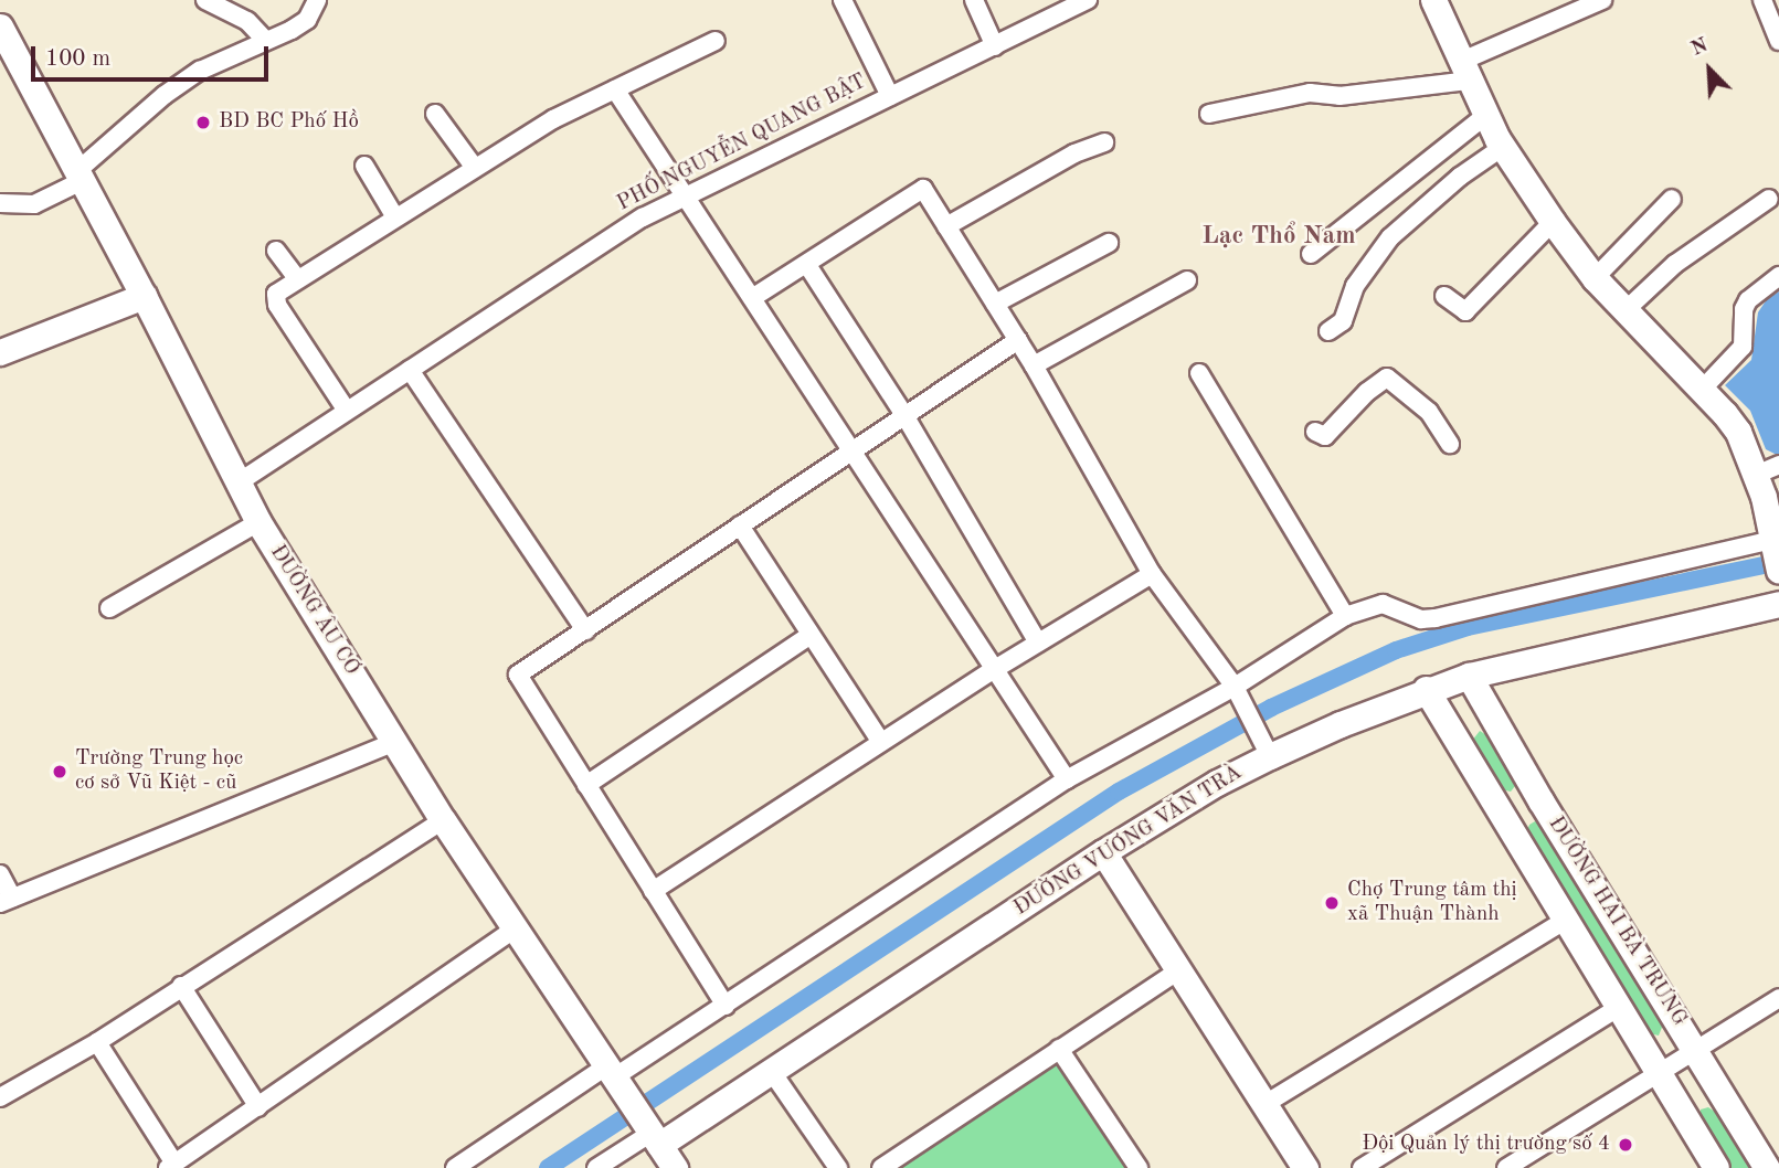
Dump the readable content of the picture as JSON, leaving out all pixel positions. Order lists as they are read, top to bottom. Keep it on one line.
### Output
{"streets":{"main road":["ĐƯỜNG ÂU CƠ","ĐƯỜNG VƯƠNG VĂN TRÀ","ĐƯỜNG HAI BÀ TRƯNG"],"street":["PHỐ NGUYỄN QUANG BẬT"]},"crossings":[["PHỐ NGUYỄN QUANG BẬT","ĐƯỜNG ÂU CƠ"],["ĐƯỜNG ÂU CƠ","ĐƯỜNG VƯƠNG VĂN TRÀ"],["ĐƯỜNG VƯƠNG VĂN TRÀ","ĐƯỜNG HAI BÀ TRƯNG"]],"districts":["Lạc Thổ Nam"],"places":["BD BC Phố Hồ","Trường Trung học cơ sở Vũ Kiệt - cũ","Chợ Trung tâm thị xã Thuận Thành","Đội Quản lý thị trường số 4"],"scale_bar":"100 m","north":"top left"}
